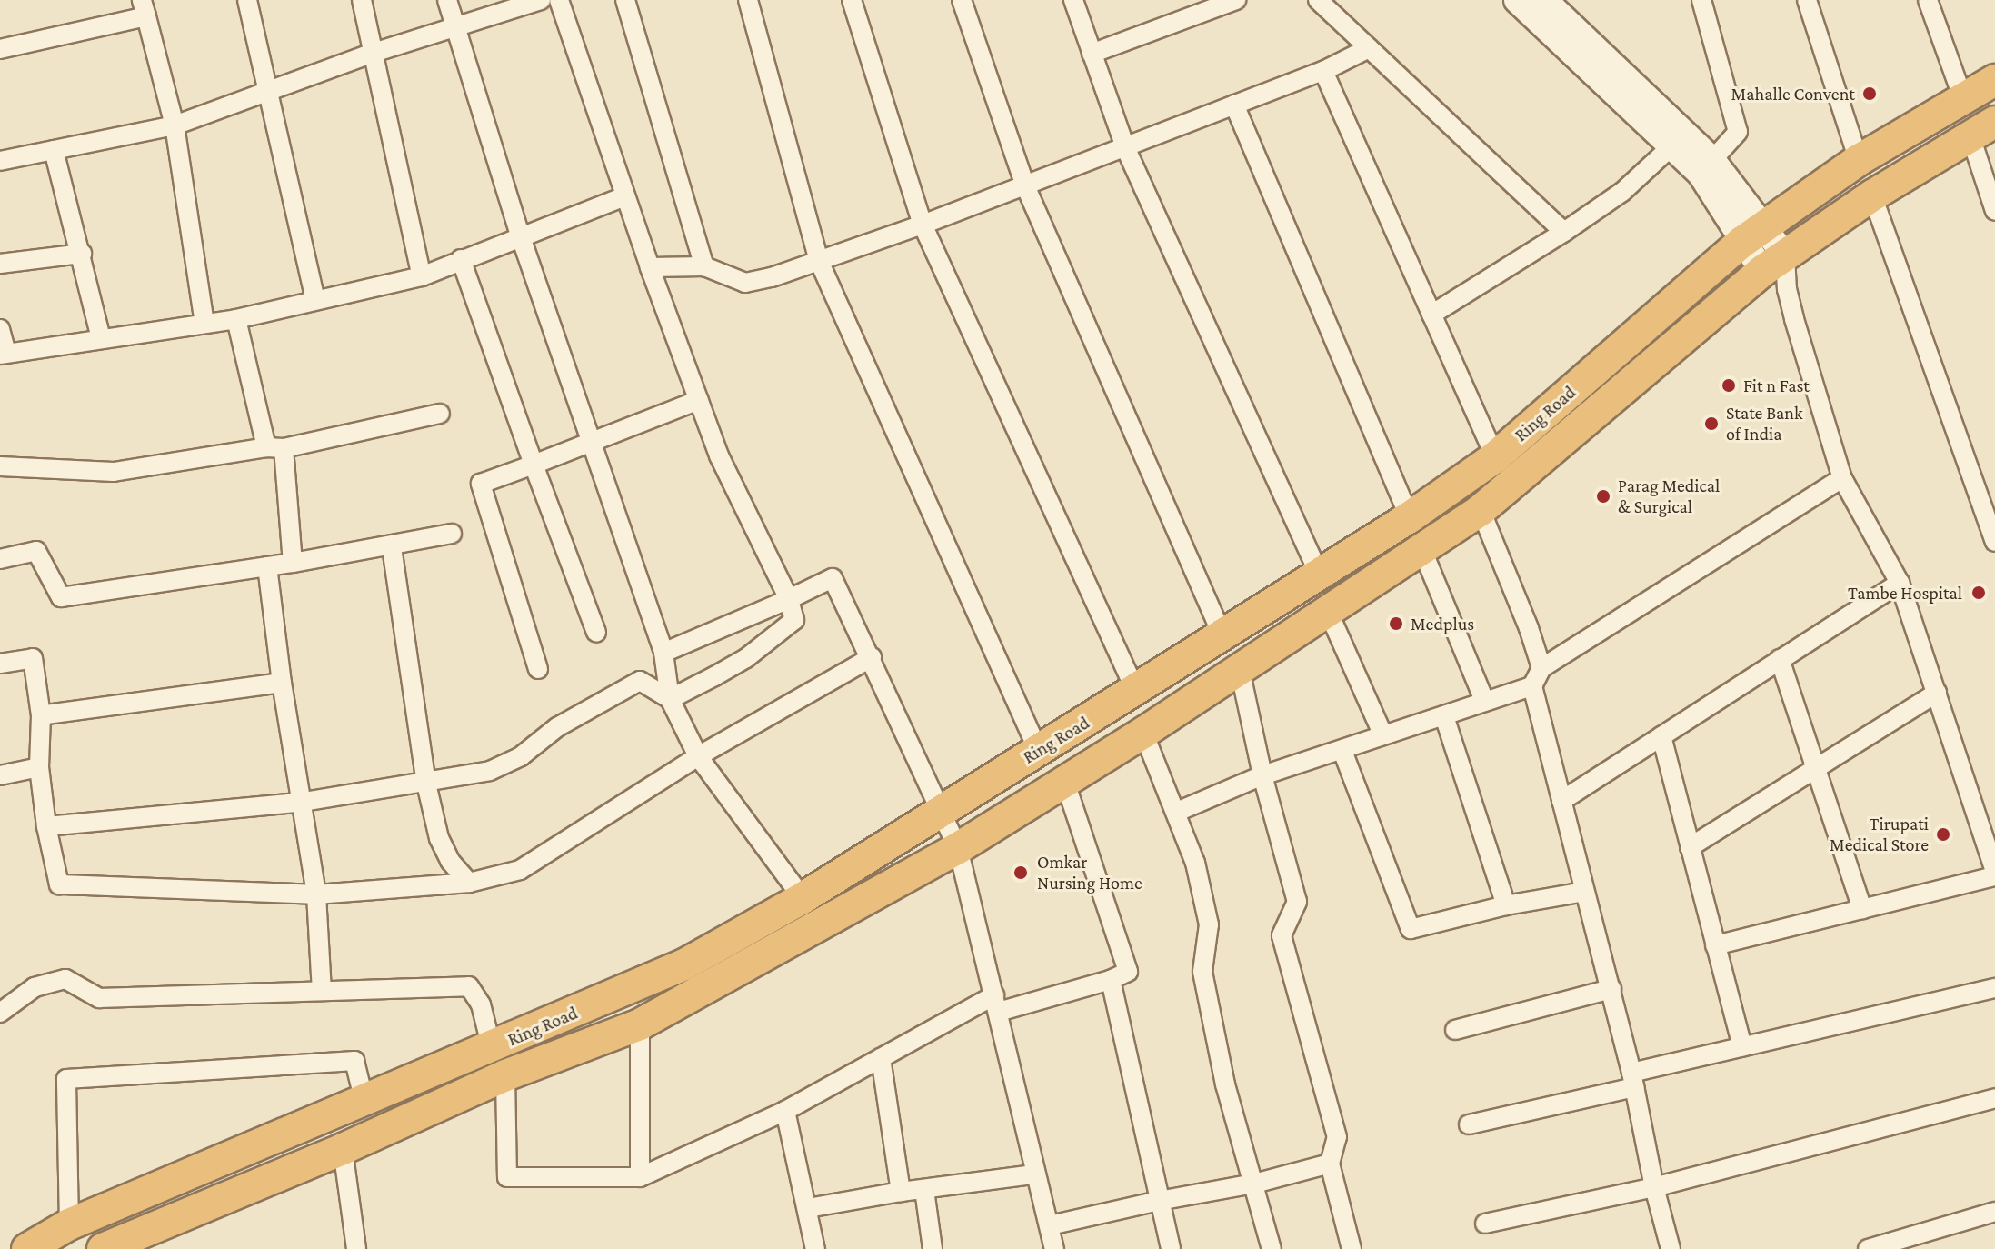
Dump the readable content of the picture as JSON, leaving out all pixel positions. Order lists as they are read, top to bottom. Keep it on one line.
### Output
{"streets":{"highway":["Ring Road"]},"places":["Mahalle Convent","Fit n Fast","State Bank of India","Parag Medical & Surgical","Tambe Hospital","Medplus","Tirupati Medical Store","Omkar Nursing Home"]}
